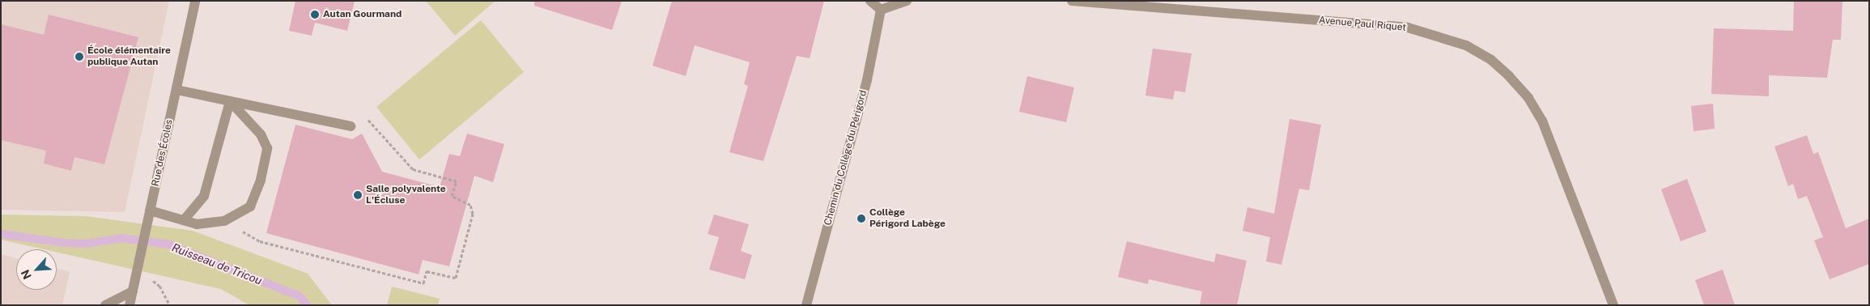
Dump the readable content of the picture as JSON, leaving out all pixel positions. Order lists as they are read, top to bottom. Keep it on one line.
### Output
{"streets":{"street":["Avenue Paul Riquet","Rue des Écoles","Chemin du Collège du Périgord"]},"water":["Ruisseau de Tricou"],"places":["Autan Gourmand","École élémentaire publique Autan","Salle polyvalente L'Écluse","Collège Périgord Labège"],"north":"bottom left"}
